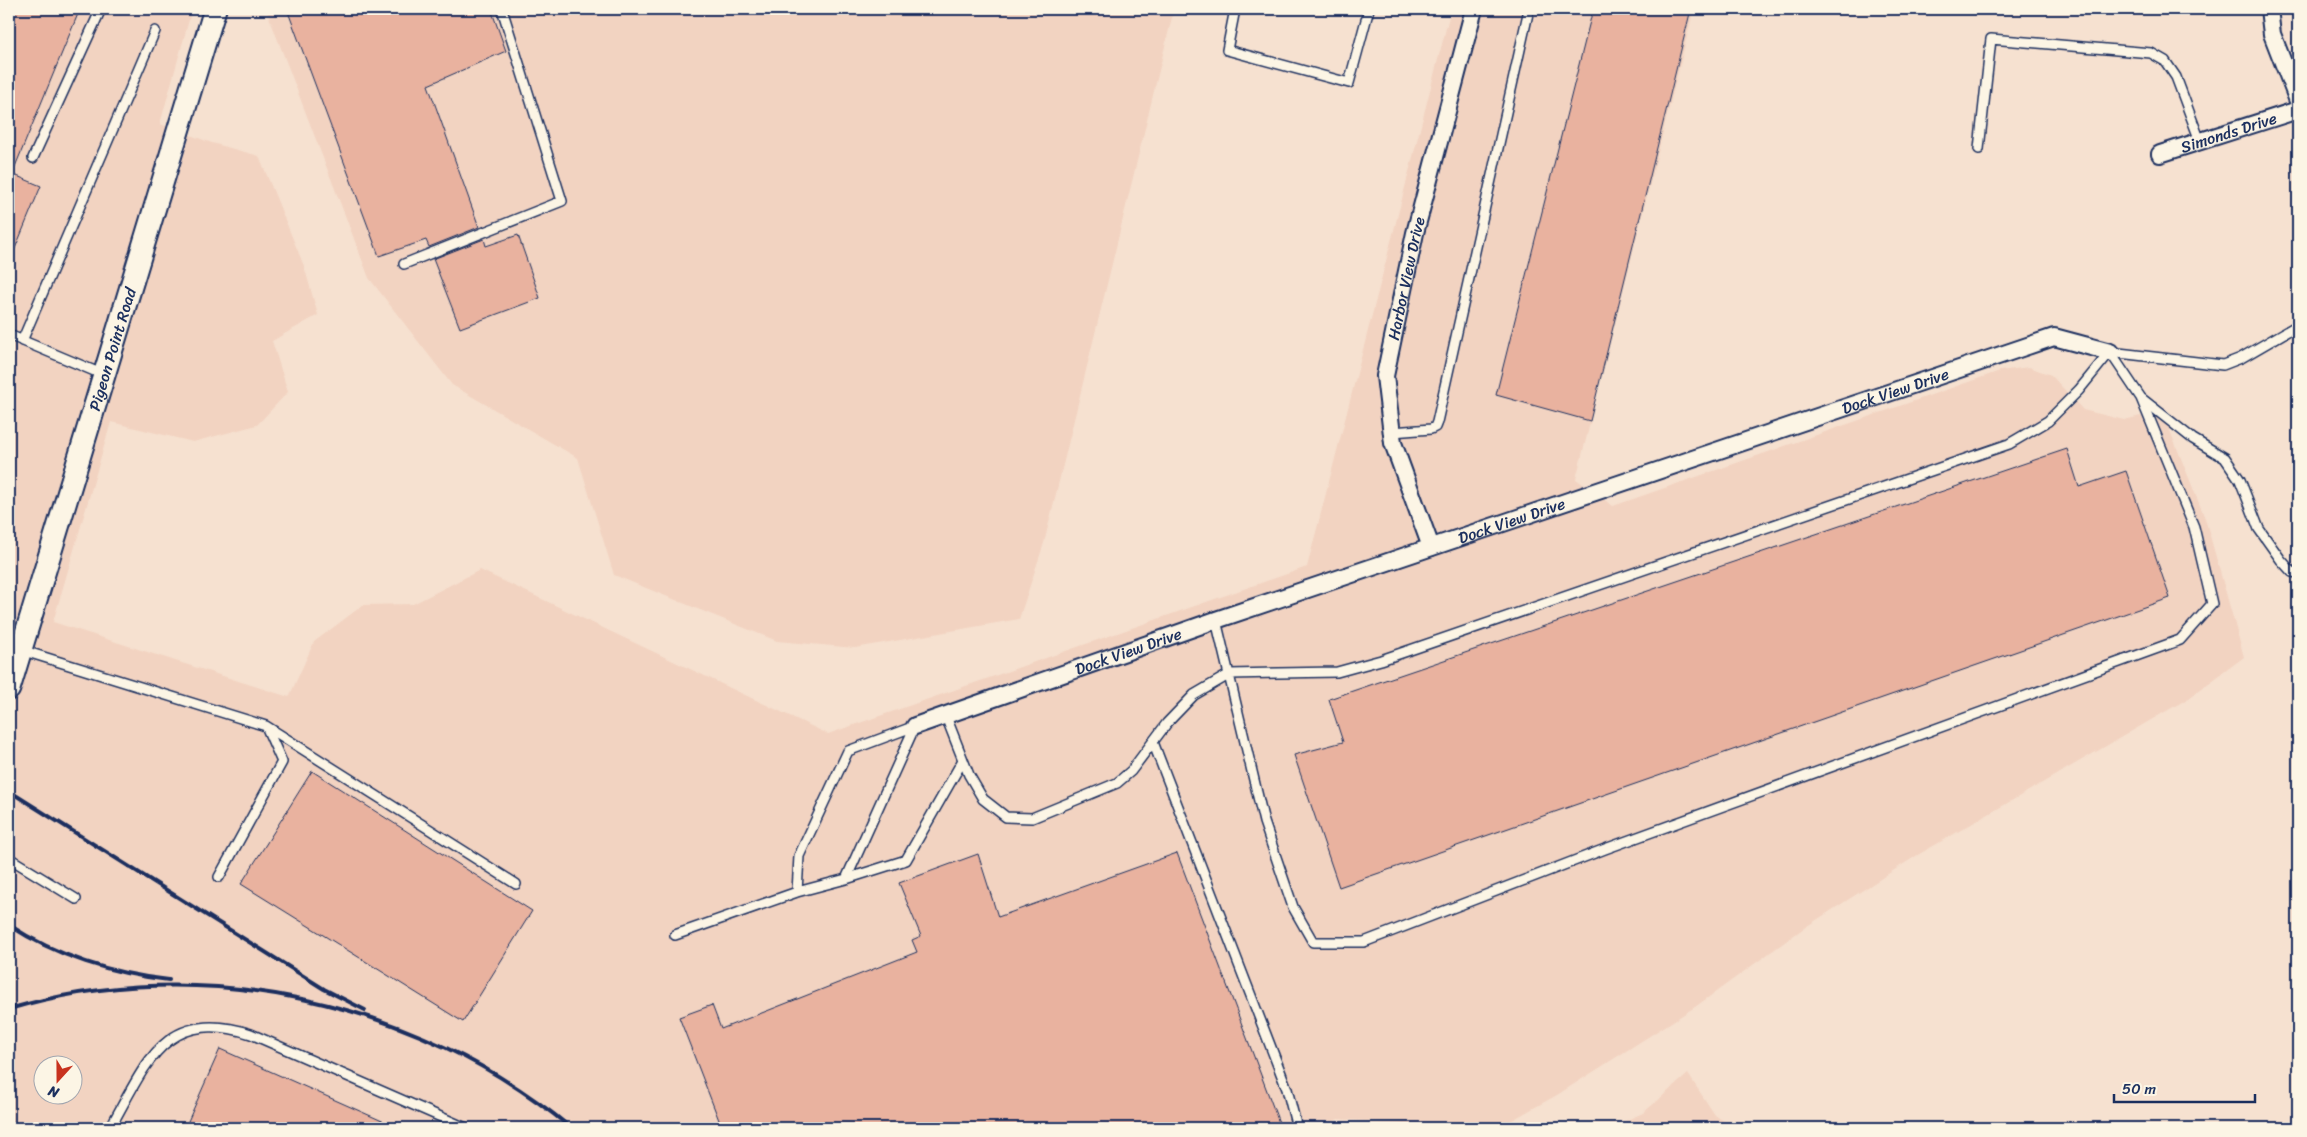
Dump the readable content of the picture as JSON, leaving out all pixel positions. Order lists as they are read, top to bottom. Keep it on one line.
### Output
{"streets":{"street":["Simonds Drive","Harbor View Drive","Pigeon Point Road","Dock View Drive"]},"crossings":[["Harbor View Drive","Dock View Drive"]],"scale_bar":"50 m","north":"bottom"}
